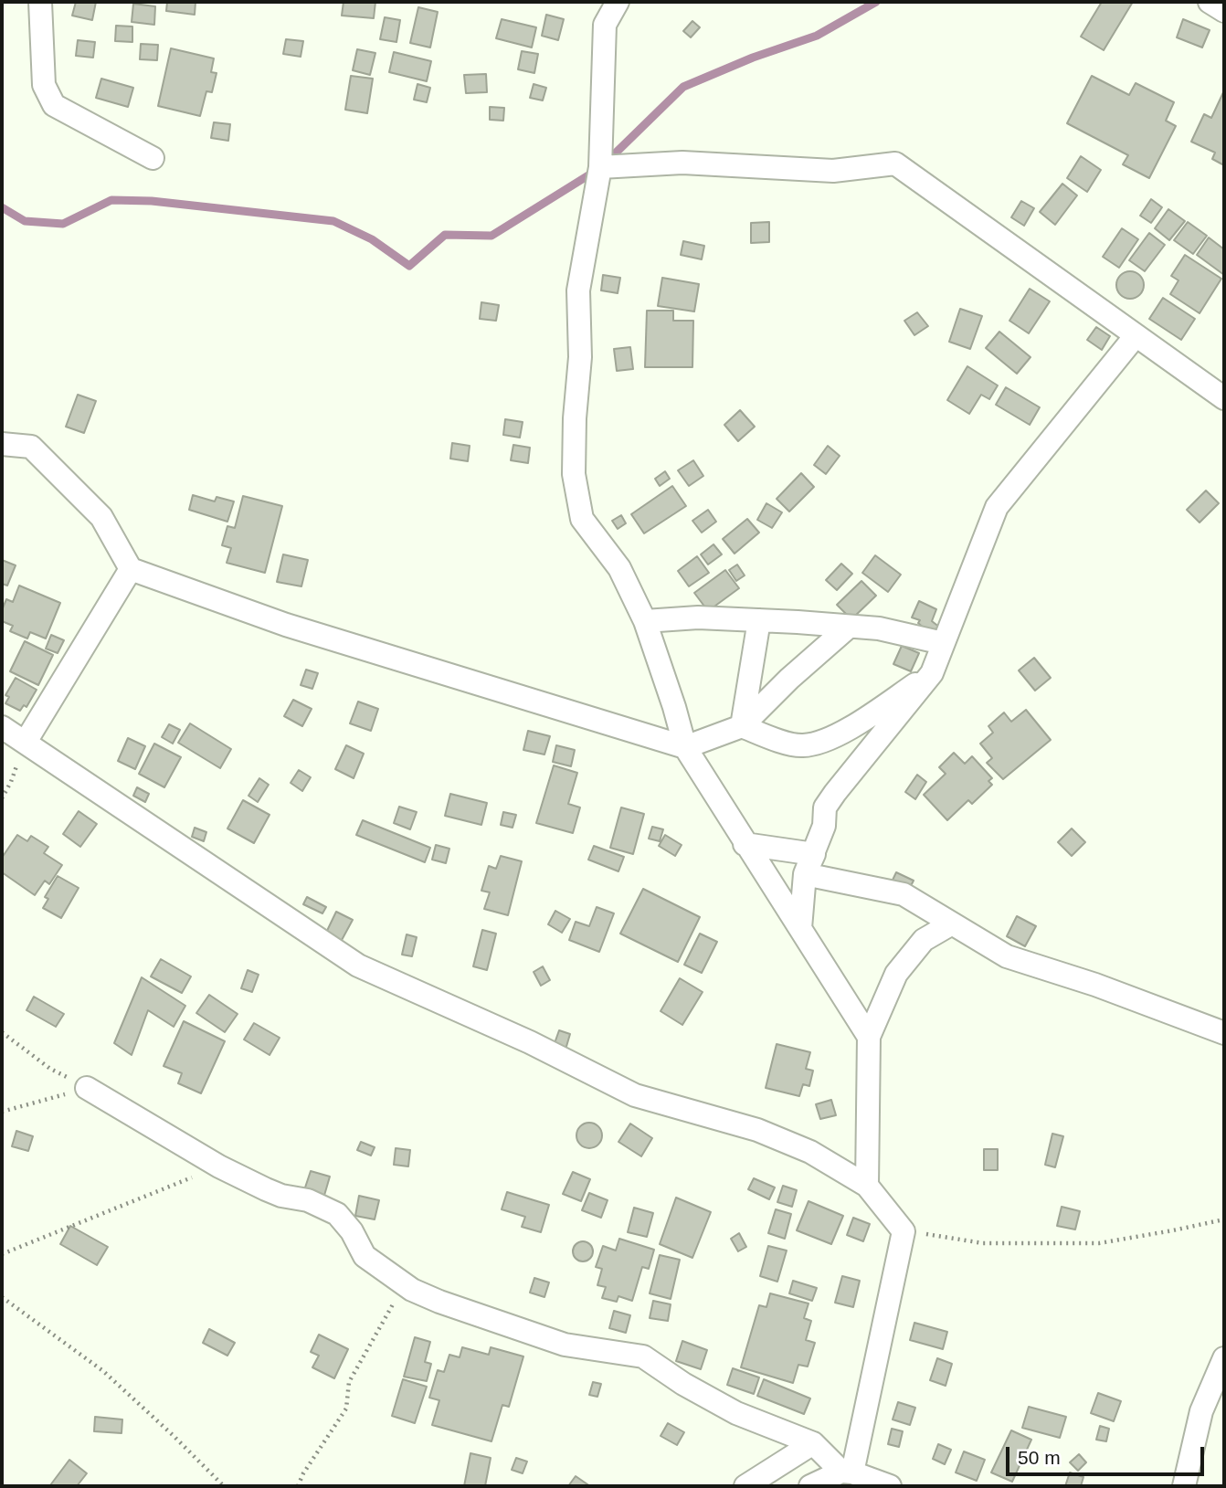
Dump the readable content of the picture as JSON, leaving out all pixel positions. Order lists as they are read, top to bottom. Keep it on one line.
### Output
{"scale_bar":"50 m"}
